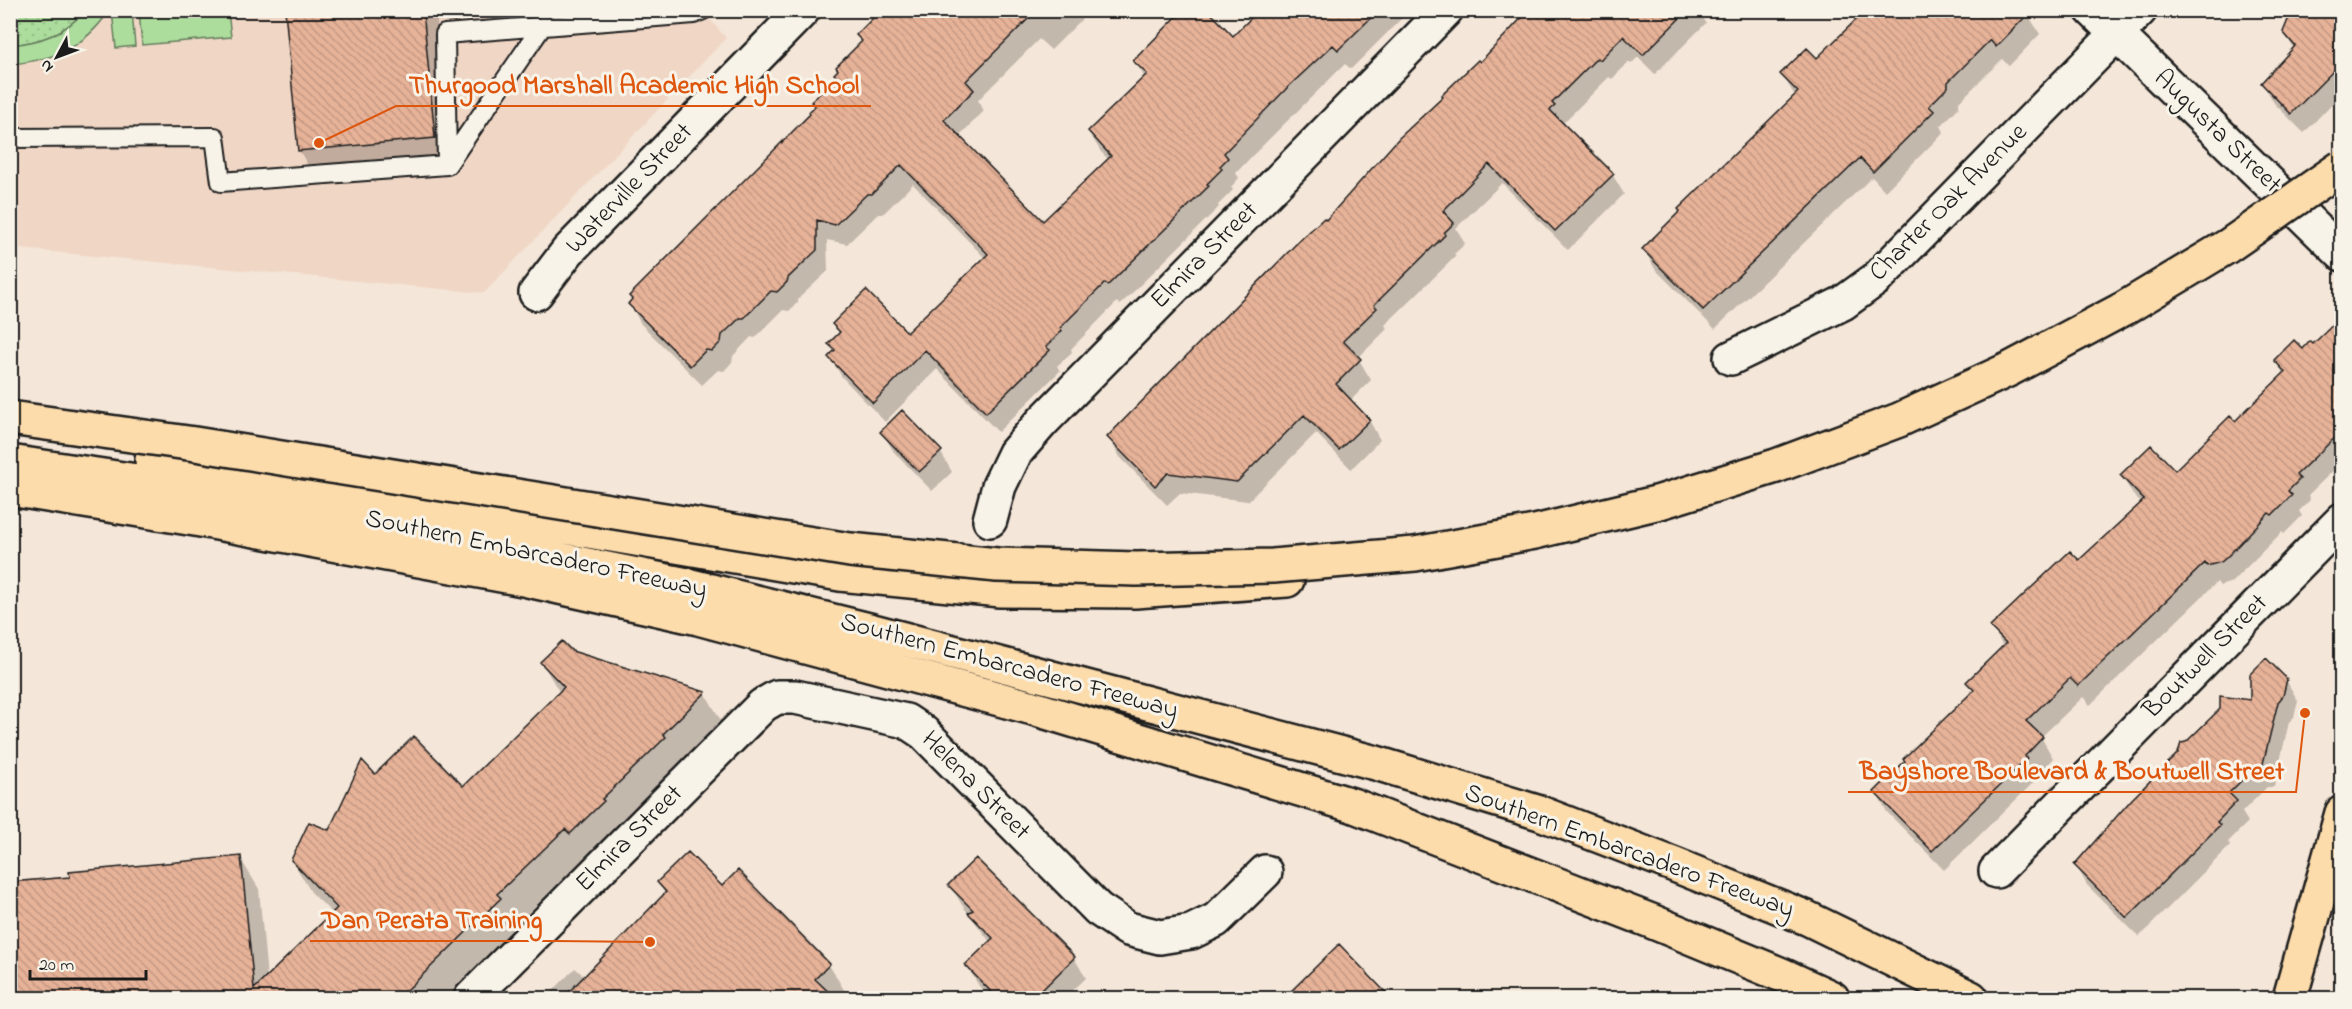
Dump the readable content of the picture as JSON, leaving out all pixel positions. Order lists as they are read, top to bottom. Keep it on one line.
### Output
{"streets":{"main road":["Southern Embarcadero Freeway"],"street":["Augusta Street","Waterville Street","Charter Oak Avenue","Elmira Street","Boutwell Street","Helena Street"]},"crossings":[["Augusta Street","Charter Oak Avenue"],["Elmira Street","Helena Street"]],"places":["Thurgood Marshall Academic High School","Bayshore Boulevard & Boutwell Street","Dan Perata Training"],"scale_bar":"20 m","north":"bottom left"}
